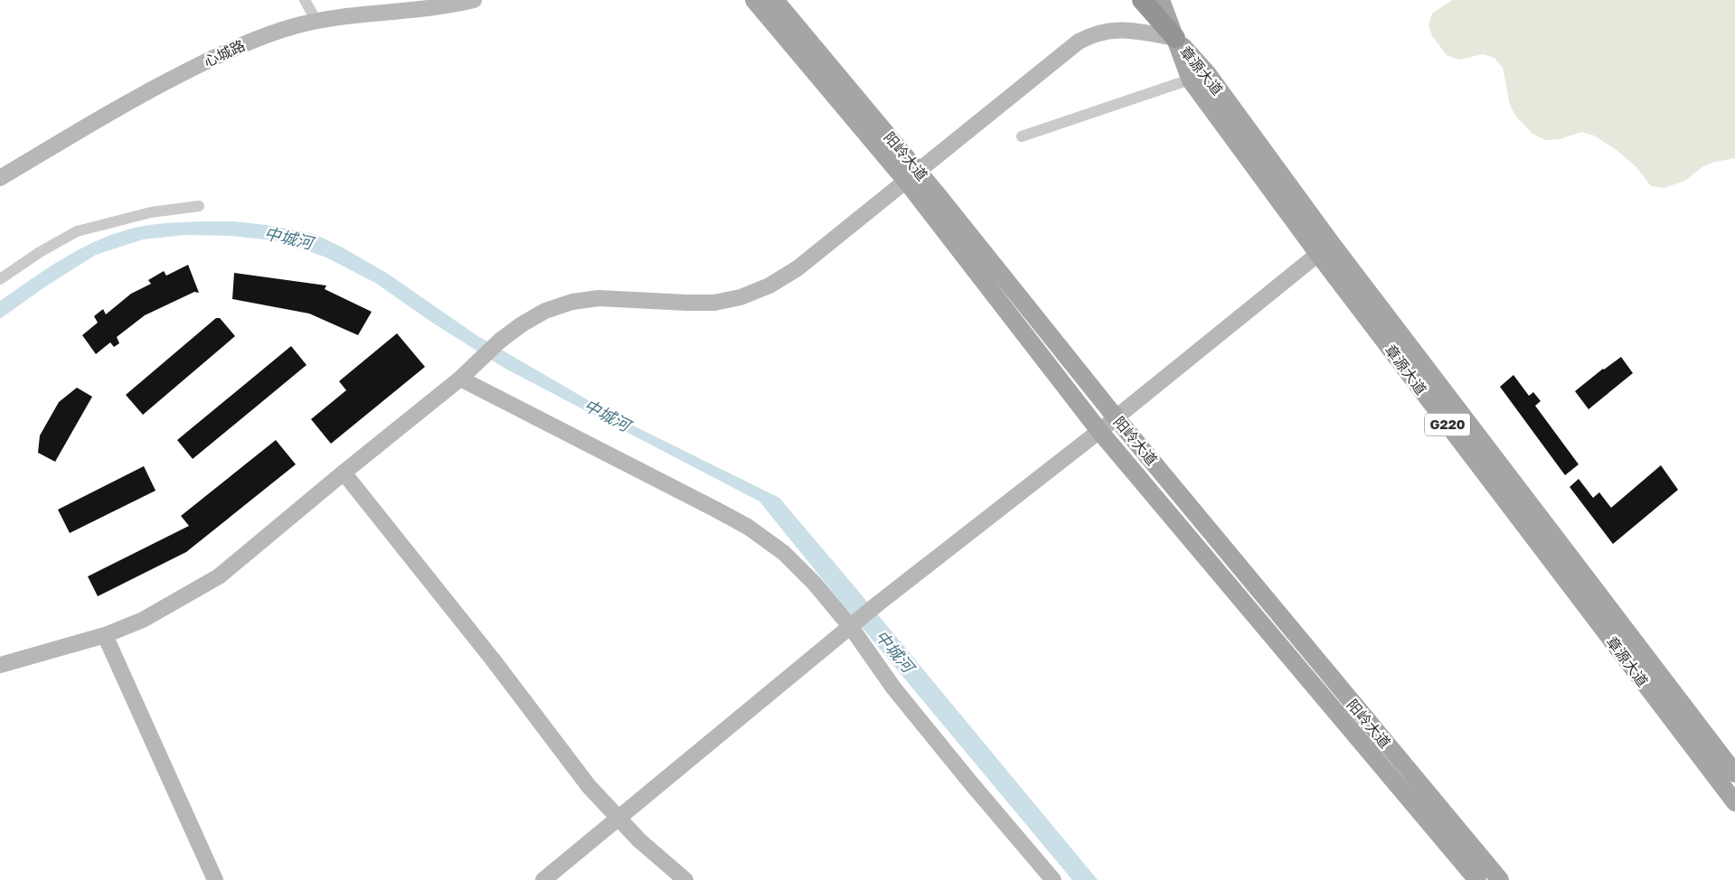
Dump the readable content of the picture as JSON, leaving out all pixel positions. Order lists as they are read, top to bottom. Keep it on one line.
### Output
{"streets":{"highway":["G220"],"main road":["章源大道","阳岭大道"],"street":["心城路"]},"crossings":[["章源大道","G220"]],"water":["中城河"]}
